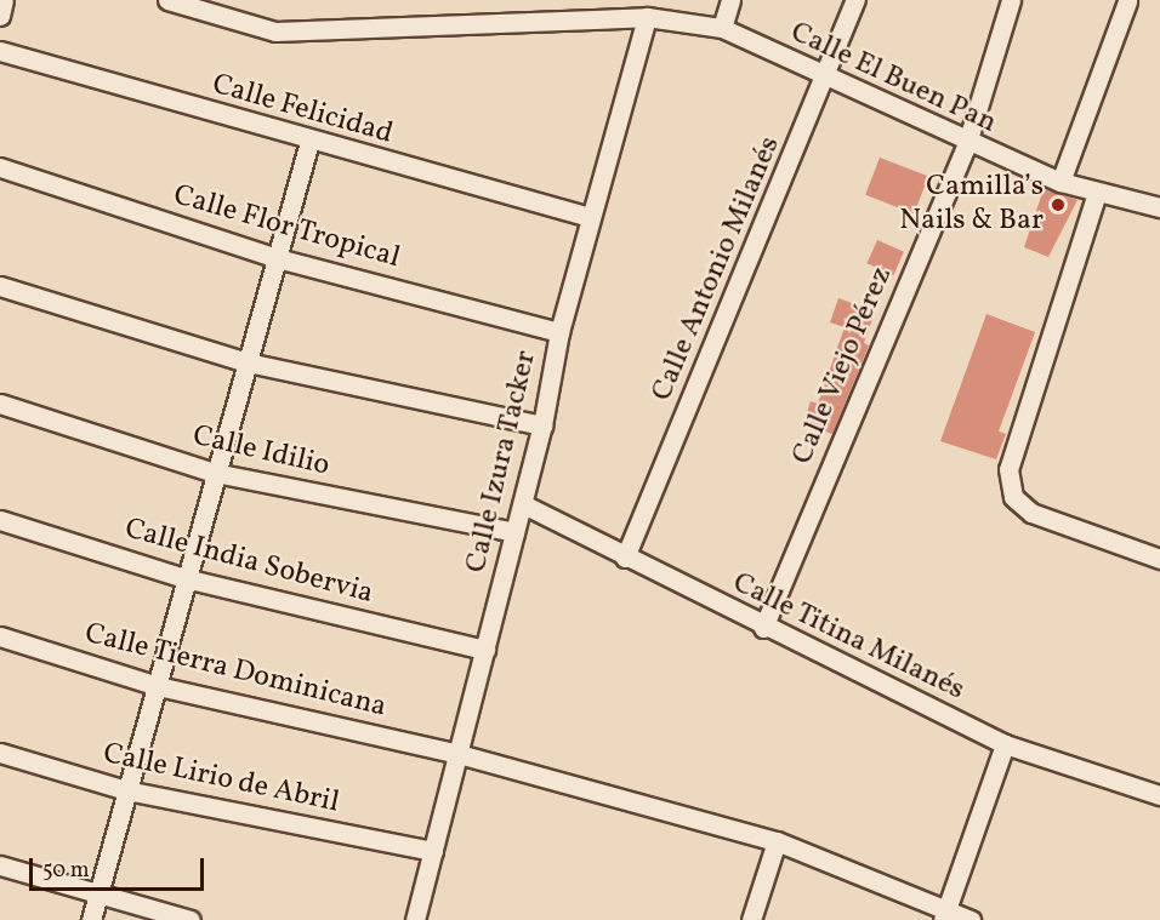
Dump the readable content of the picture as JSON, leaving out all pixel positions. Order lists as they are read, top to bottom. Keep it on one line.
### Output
{"streets":{"street":["Calle El Buen Pan","Calle Felicidad","Calle Flor Tropical","Calle Antonio Milanés","Calle Viejo Pérez","Calle Idilio","Calle Izura Tacker","Calle India Sobervia","Calle Titina Milanés","Calle Tierra Dominicana","Calle Lirio de Abril"]},"crossings":[["Calle El Buen Pan","Calle Antonio Milanés"],["Calle El Buen Pan","Calle Viejo Pérez"],["Calle El Buen Pan","Calle Izura Tacker"],["Calle Felicidad","Calle Izura Tacker"],["Calle Flor Tropical","Calle Izura Tacker"],["Calle Antonio Milanés","Calle Titina Milanés"],["Calle Viejo Pérez","Calle Titina Milanés"],["Calle Idilio","Calle Izura Tacker"],["Calle Izura Tacker","Calle India Sobervia"],["Calle Izura Tacker","Calle Titina Milanés"],["Calle Izura Tacker","Calle Tierra Dominicana"],["Calle Izura Tacker","Calle Lirio de Abril"]],"places":["Camilla’s Nails & Bar"],"scale_bar":"50 m"}
